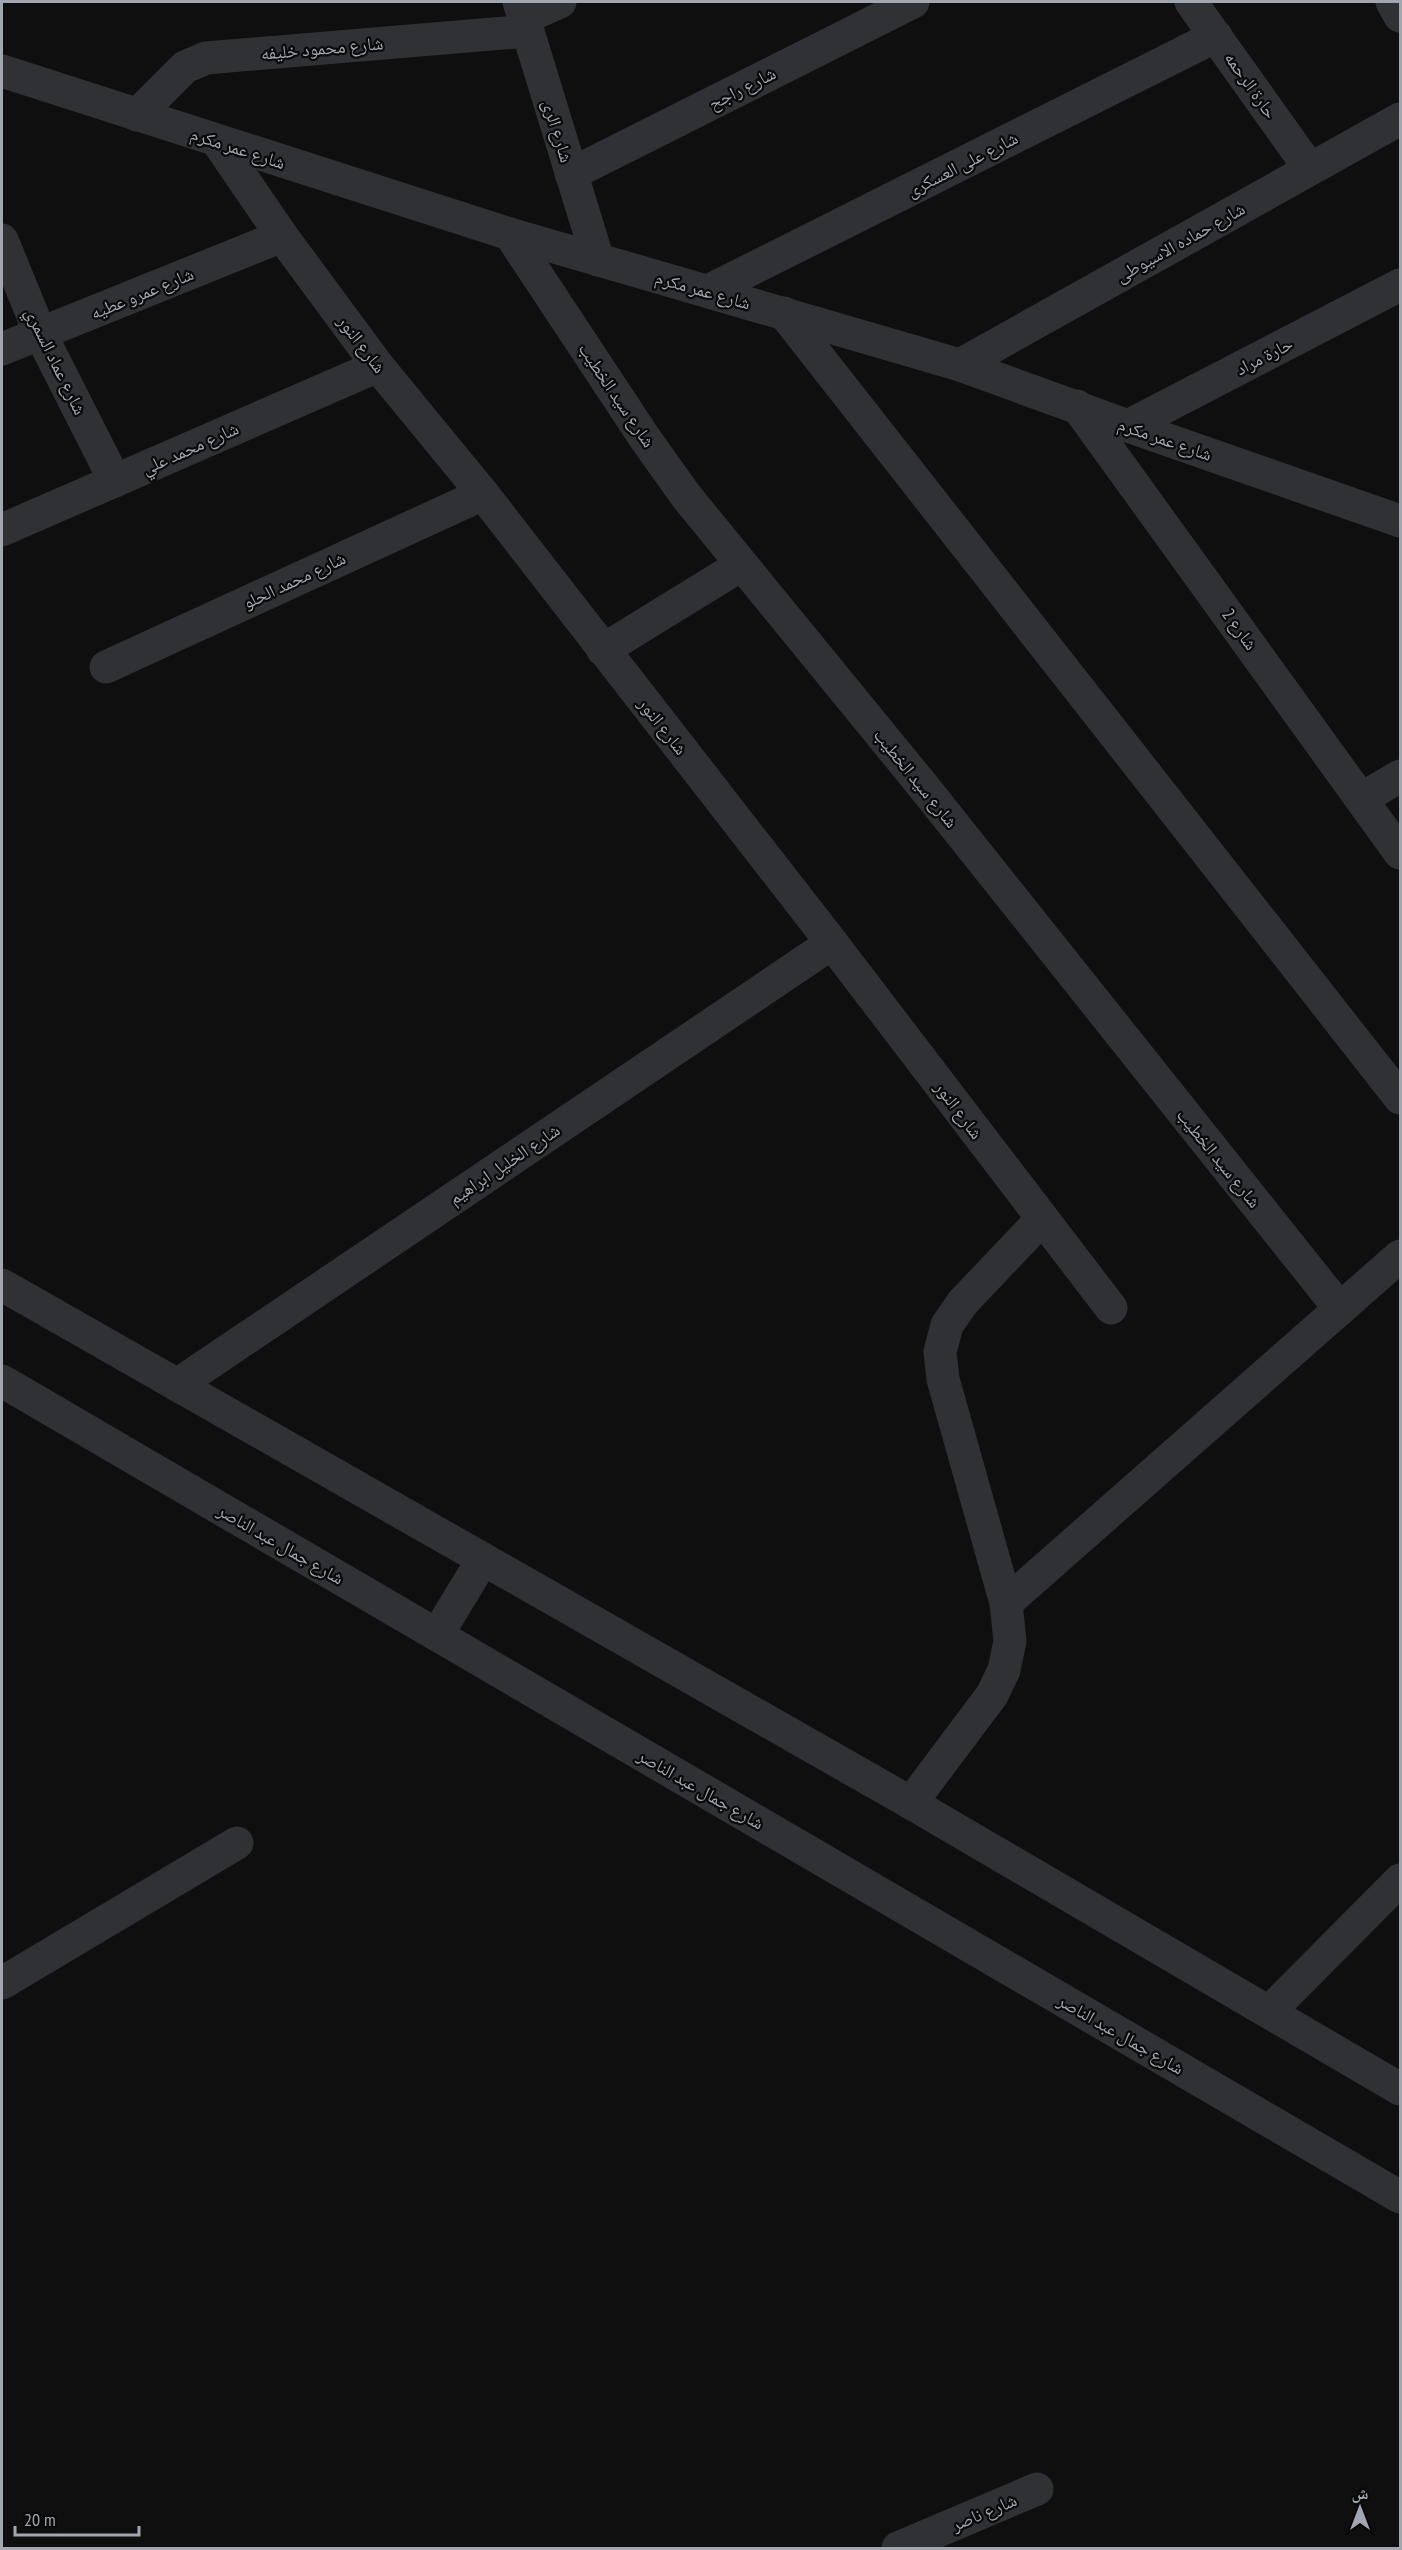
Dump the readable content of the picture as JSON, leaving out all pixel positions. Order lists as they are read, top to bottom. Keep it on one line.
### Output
{"streets":{"street":["شارع محمود خليفه","حارة الرحمه","شارع راجح","شارع الرى","شارع عمر مكرم","شارع على العسكرى","شارع حماده الاسيوطى","شارع عمرو عطيه","شارع النور","حارة مراد","شارع عماد السمري","شارع سيد الخطيب","شارع محمد علي","شارع محمد الحلو","شارع 2","شارع الخليل ابراهيم","شارع جمال عبد الناصر","شارع ناصر"]},"crossings":[["شارع محمود خليفه","شارع الرى"],["شارع محمود خليفه","شارع عمر مكرم"],["حارة الرحمه","شارع على العسكرى"],["حارة الرحمه","شارع حماده الاسيوطى"],["شارع راجح","شارع الرى"],["شارع الرى","شارع عمر مكرم"],["شارع عمر مكرم","شارع على العسكرى"],["شارع عمر مكرم","شارع حماده الاسيوطى"],["شارع عمر مكرم","شارع النور"],["شارع عمر مكرم","حارة مراد"],["شارع عمر مكرم","شارع سيد الخطيب"],["شارع عمر مكرم","شارع 2"],["شارع عمرو عطيه","شارع النور"],["شارع عمرو عطيه","شارع عماد السمري"],["شارع النور","شارع محمد علي"],["شارع النور","شارع محمد الحلو"],["شارع النور","شارع الخليل ابراهيم"],["شارع عماد السمري","شارع محمد علي"]],"scale_bar":"20 m","north":"top"}
